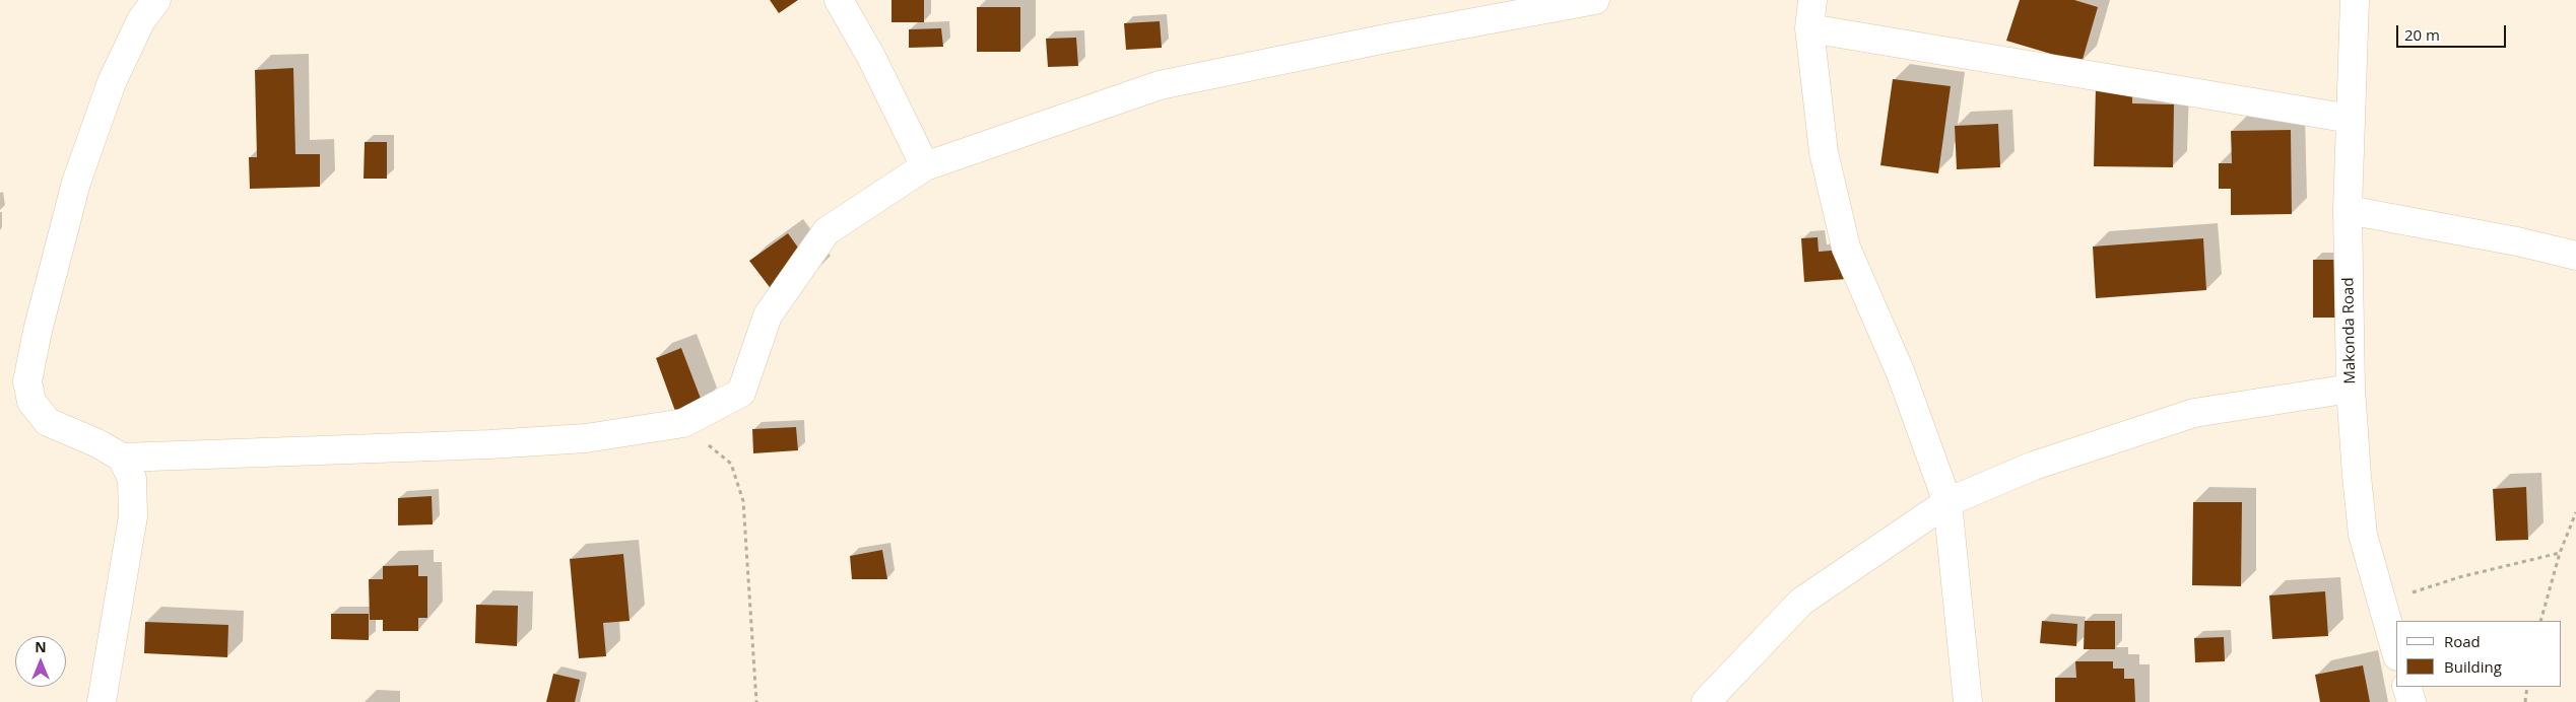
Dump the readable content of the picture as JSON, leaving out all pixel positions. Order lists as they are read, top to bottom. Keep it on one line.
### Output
{"streets":{"street":["Makonda Road"]},"legend":["Road","Building"],"scale_bar":"20 m","north":"top"}
